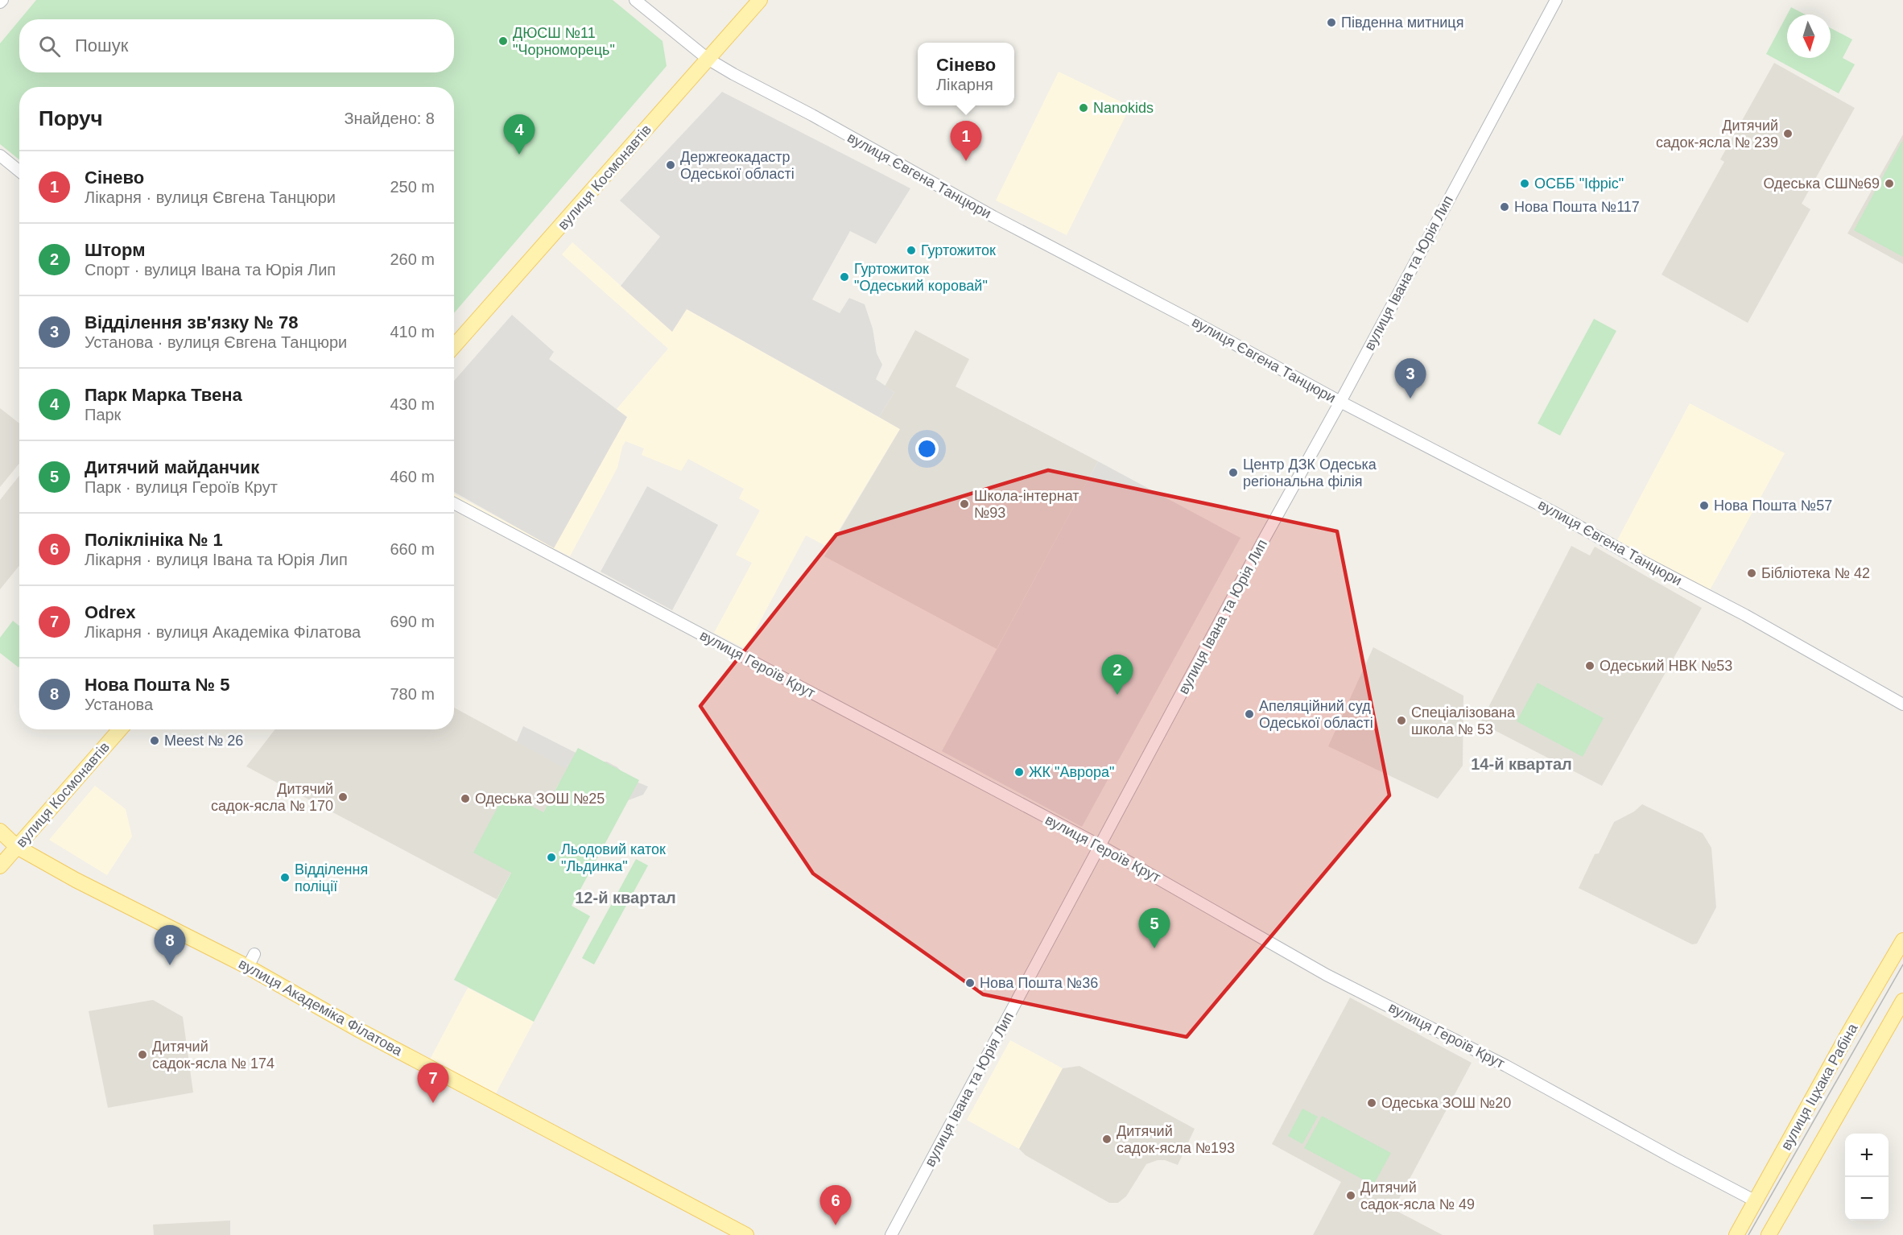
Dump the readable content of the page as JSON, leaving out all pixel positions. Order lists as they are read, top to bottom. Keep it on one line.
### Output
{"streets":{"main road":["вулиця Космонавтів","вулиця Академіка Філатова","вулиця Іцхака Рабіна"],"street":["вулиця Євгена Танцюри","вулиця Івана та Юрія Лип","вулиця Героїв Крут"]},"crossings":[["вулиця Євгена Танцюри","вулиця Космонавтів"],["вулиця Євгена Танцюри","вулиця Івана та Юрія Лип"],["вулиця Космонавтів","вулиця Академіка Філатова"],["вулиця Івана та Юрія Лип","вулиця Героїв Крут"],["вулиця Героїв Крут","вулиця Іцхака Рабіна"]],"districts":["14-й квартал","12-й квартал"],"places":["Південна митниця","ДЮСШ №11 \"Чорноморець\"","Nanokids","Дитячий садок-ясла № 239","Держгеокадастр Одеської області","ОСББ \"Іфріс\"","Одеська СШ№69","Нова Пошта №117","Гуртожиток","Гуртожиток \"Одеський коровай\"","Центр ДЗК Одеська регіональна філія","Школа-інтернат №93","Нова Пошта №57","Бібліотека № 42","Одеський НВК №53","Апеляційний суд Одеської області","Спеціалізована школа № 53","Meest № 26","ЖК \"Аврора\"","Дитячий садок-ясла № 170","Одеська ЗОШ №25","Льодовий каток \"Льдинка\"","Відділення поліції","Нова Пошта №36","Дитячий садок-ясла № 174","Одеська ЗОШ №20","Дитячий садок-ясла №193","Дитячий садок-ясла № 49"],"north":"bottom","page":{"search":"Пошук","popup":["Сінево","Лікарня"],"heading":["Поруч","Знайдено: 8"],"pins":["4","1","3","2","5","8","7","6"],"list":[{"mark":"1","name":"Сінево","note":"Лікарня · вулиця Євгена Танцюри","value":"250 m"},{"mark":"2","name":"Шторм","note":"Спорт · вулиця Івана та Юрія Лип","value":"260 m"},{"mark":"3","name":"Відділення зв'язку № 78","note":"Установа · вулиця Євгена Танцюри","value":"410 m"},{"mark":"4","name":"Парк Марка Твена","note":"Парк","value":"430 m"},{"mark":"5","name":"Дитячий майданчик","note":"Парк · вулиця Героїв Крут","value":"460 m"},{"mark":"6","name":"Поліклініка № 1","note":"Лікарня · вулиця Івана та Юрія Лип","value":"660 m"},{"mark":"7","name":"Odrex","note":"Лікарня · вулиця Академіка Філатова","value":"690 m"},{"mark":"8","name":"Нова Пошта № 5","note":"Установа","value":"780 m"}],"map_buttons":["+","−"]}}
